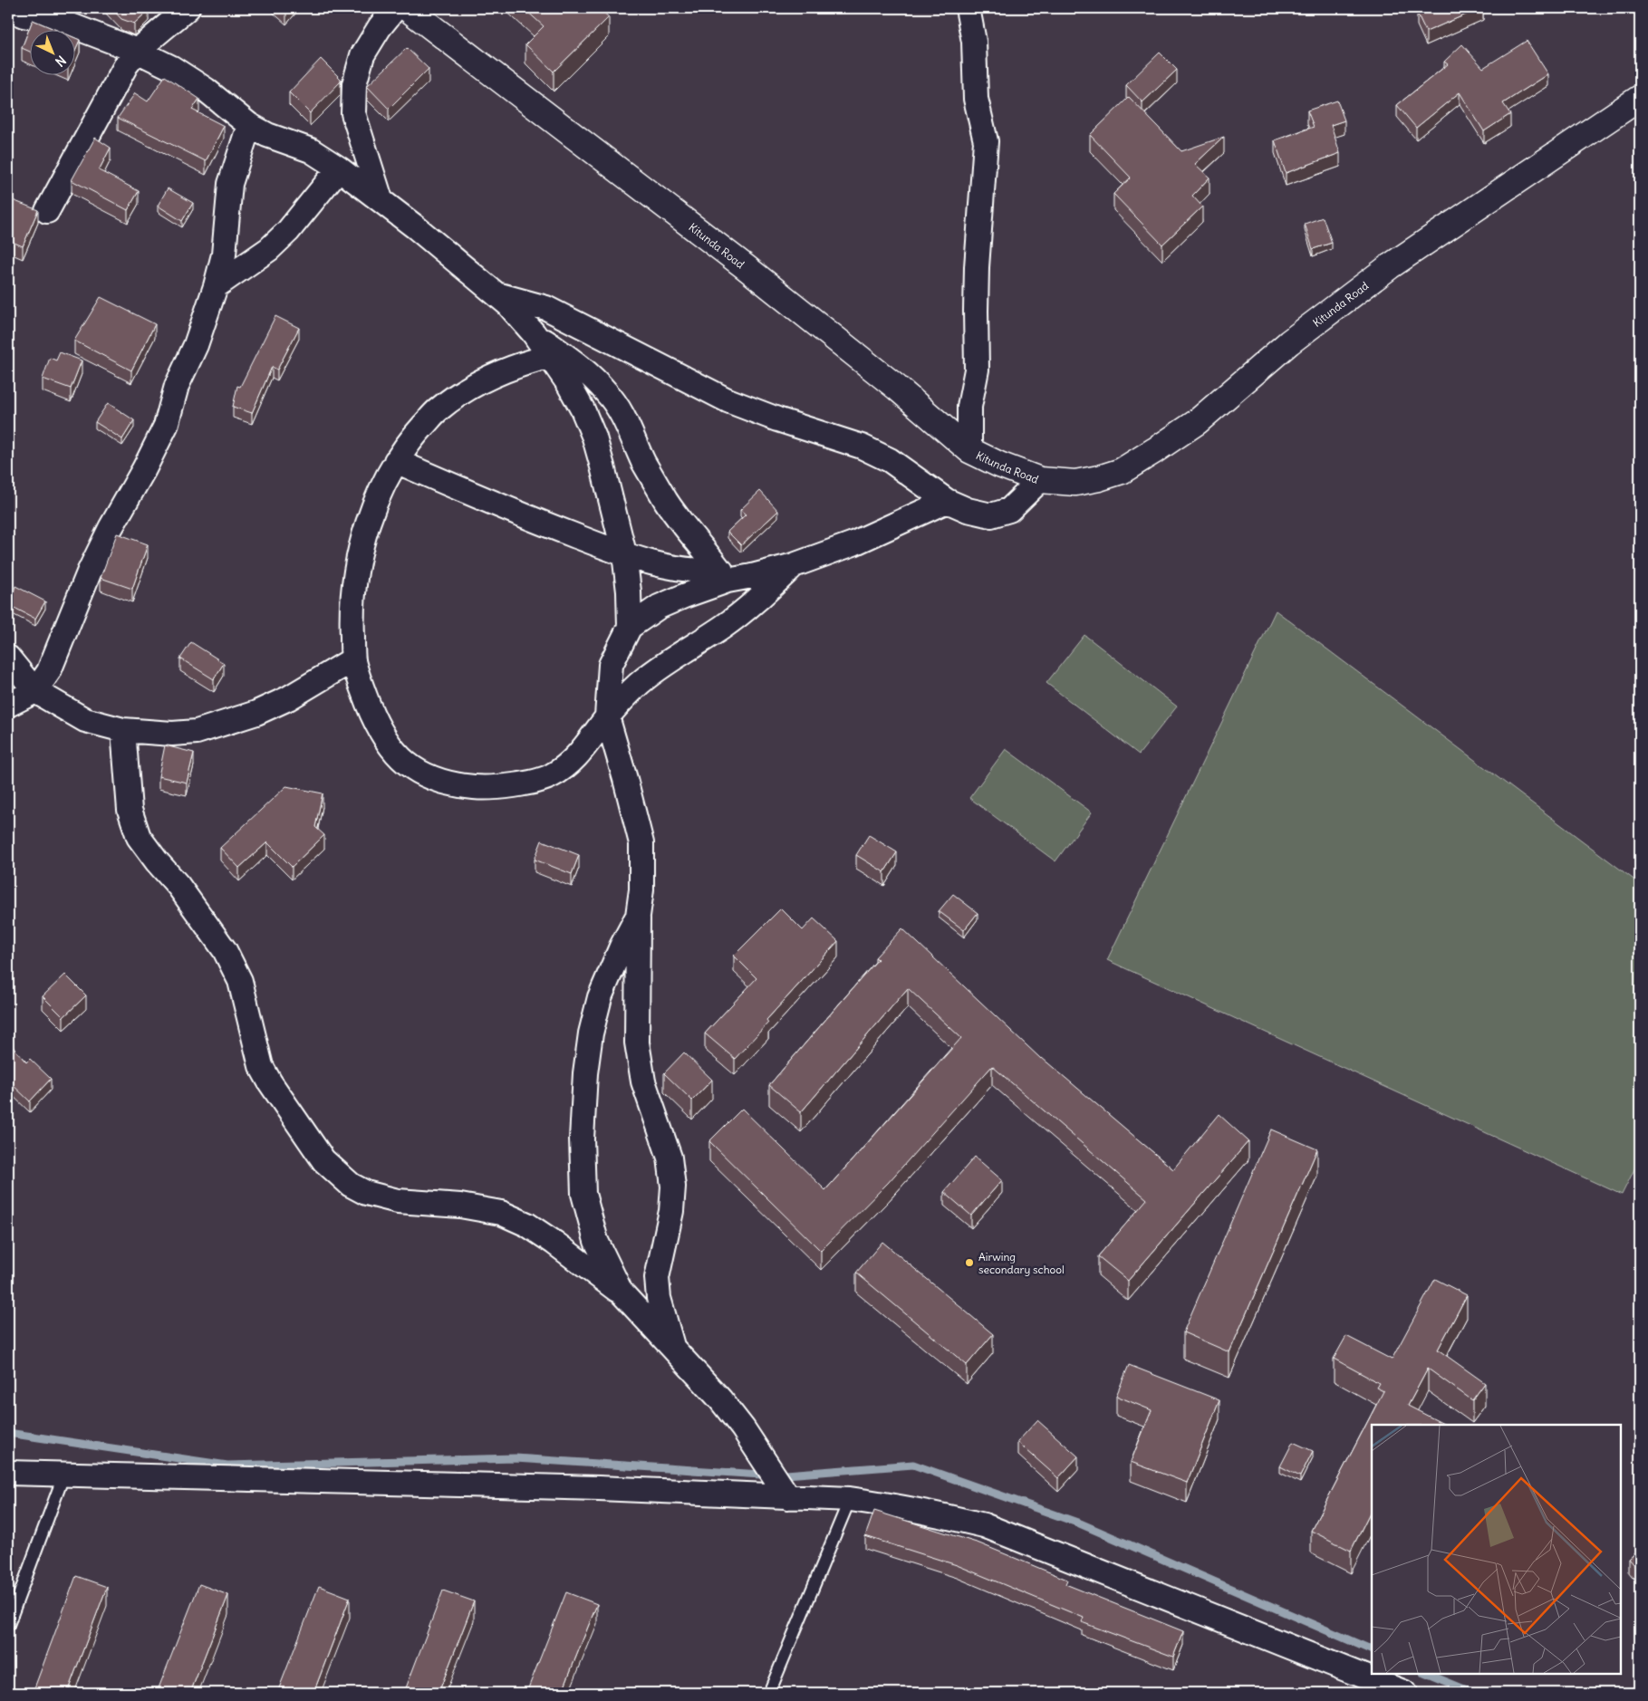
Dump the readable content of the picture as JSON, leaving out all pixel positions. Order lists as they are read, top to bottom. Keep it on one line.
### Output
{"streets":{"street":["Kitunda Road"]},"places":["Airwing secondary school"],"north":"bottom right"}
